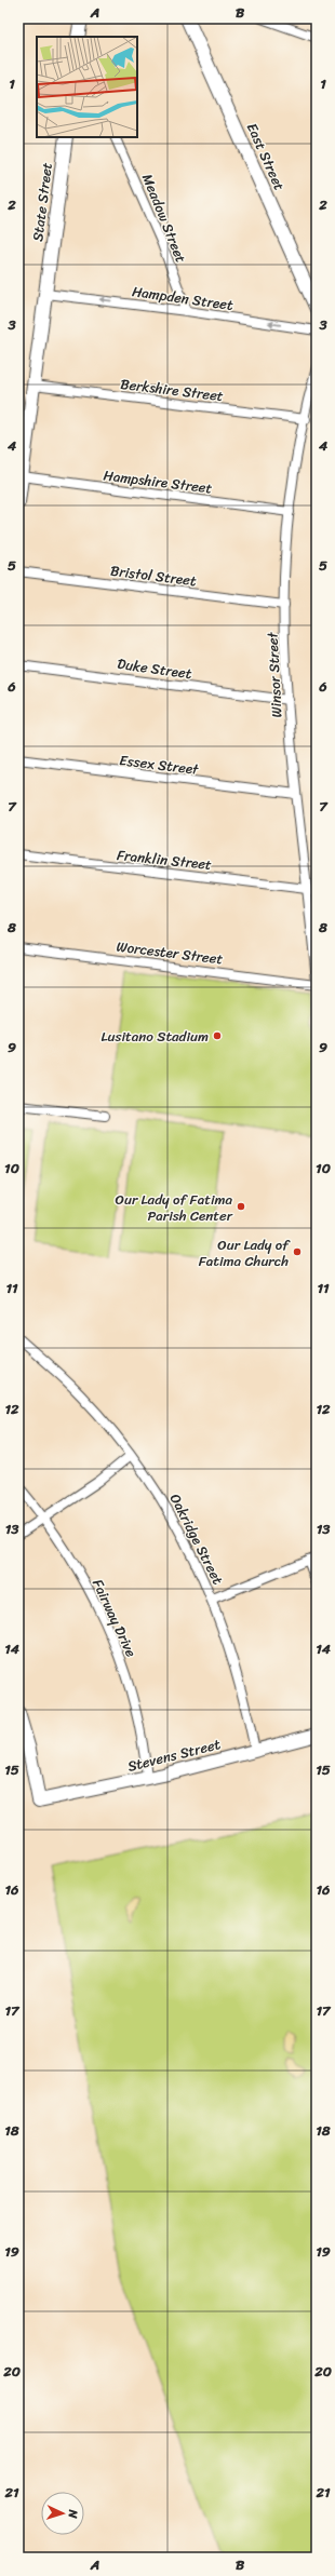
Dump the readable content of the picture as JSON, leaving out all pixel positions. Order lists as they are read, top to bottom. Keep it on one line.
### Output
{"streets":{"street":["East Street","State Street","Meadow Street","Hampden Street","Berkshire Street","Hampshire Street","Bristol Street","Duke Street","Winsor Street","Essex Street","Franklin Street","Worcester Street","Oakridge Street","Fairway Drive","Stevens Street"]},"crossings":[["State Street","Hampden Street"],["State Street","Berkshire Street"],["State Street","Hampshire Street"],["Meadow Street","Hampden Street"],["Berkshire Street","Winsor Street"],["Hampshire Street","Winsor Street"],["Bristol Street","Winsor Street"],["Duke Street","Winsor Street"],["Winsor Street","Essex Street"],["Winsor Street","Franklin Street"],["Winsor Street","Worcester Street"],["Oakridge Street","Stevens Street"],["Fairway Drive","Stevens Street"]],"one_way":["Hampden Street"],"places":["Lusitano Stadium","Our Lady of Fatima Parish Center","Our Lady of Fatima Church"],"north":"right","grid":{"columns":["A","B"],"rows":["1","2","3","4","5","6","7","8","9","10","11","12","13","14","15","16","17","18","19","20","21"]}}
